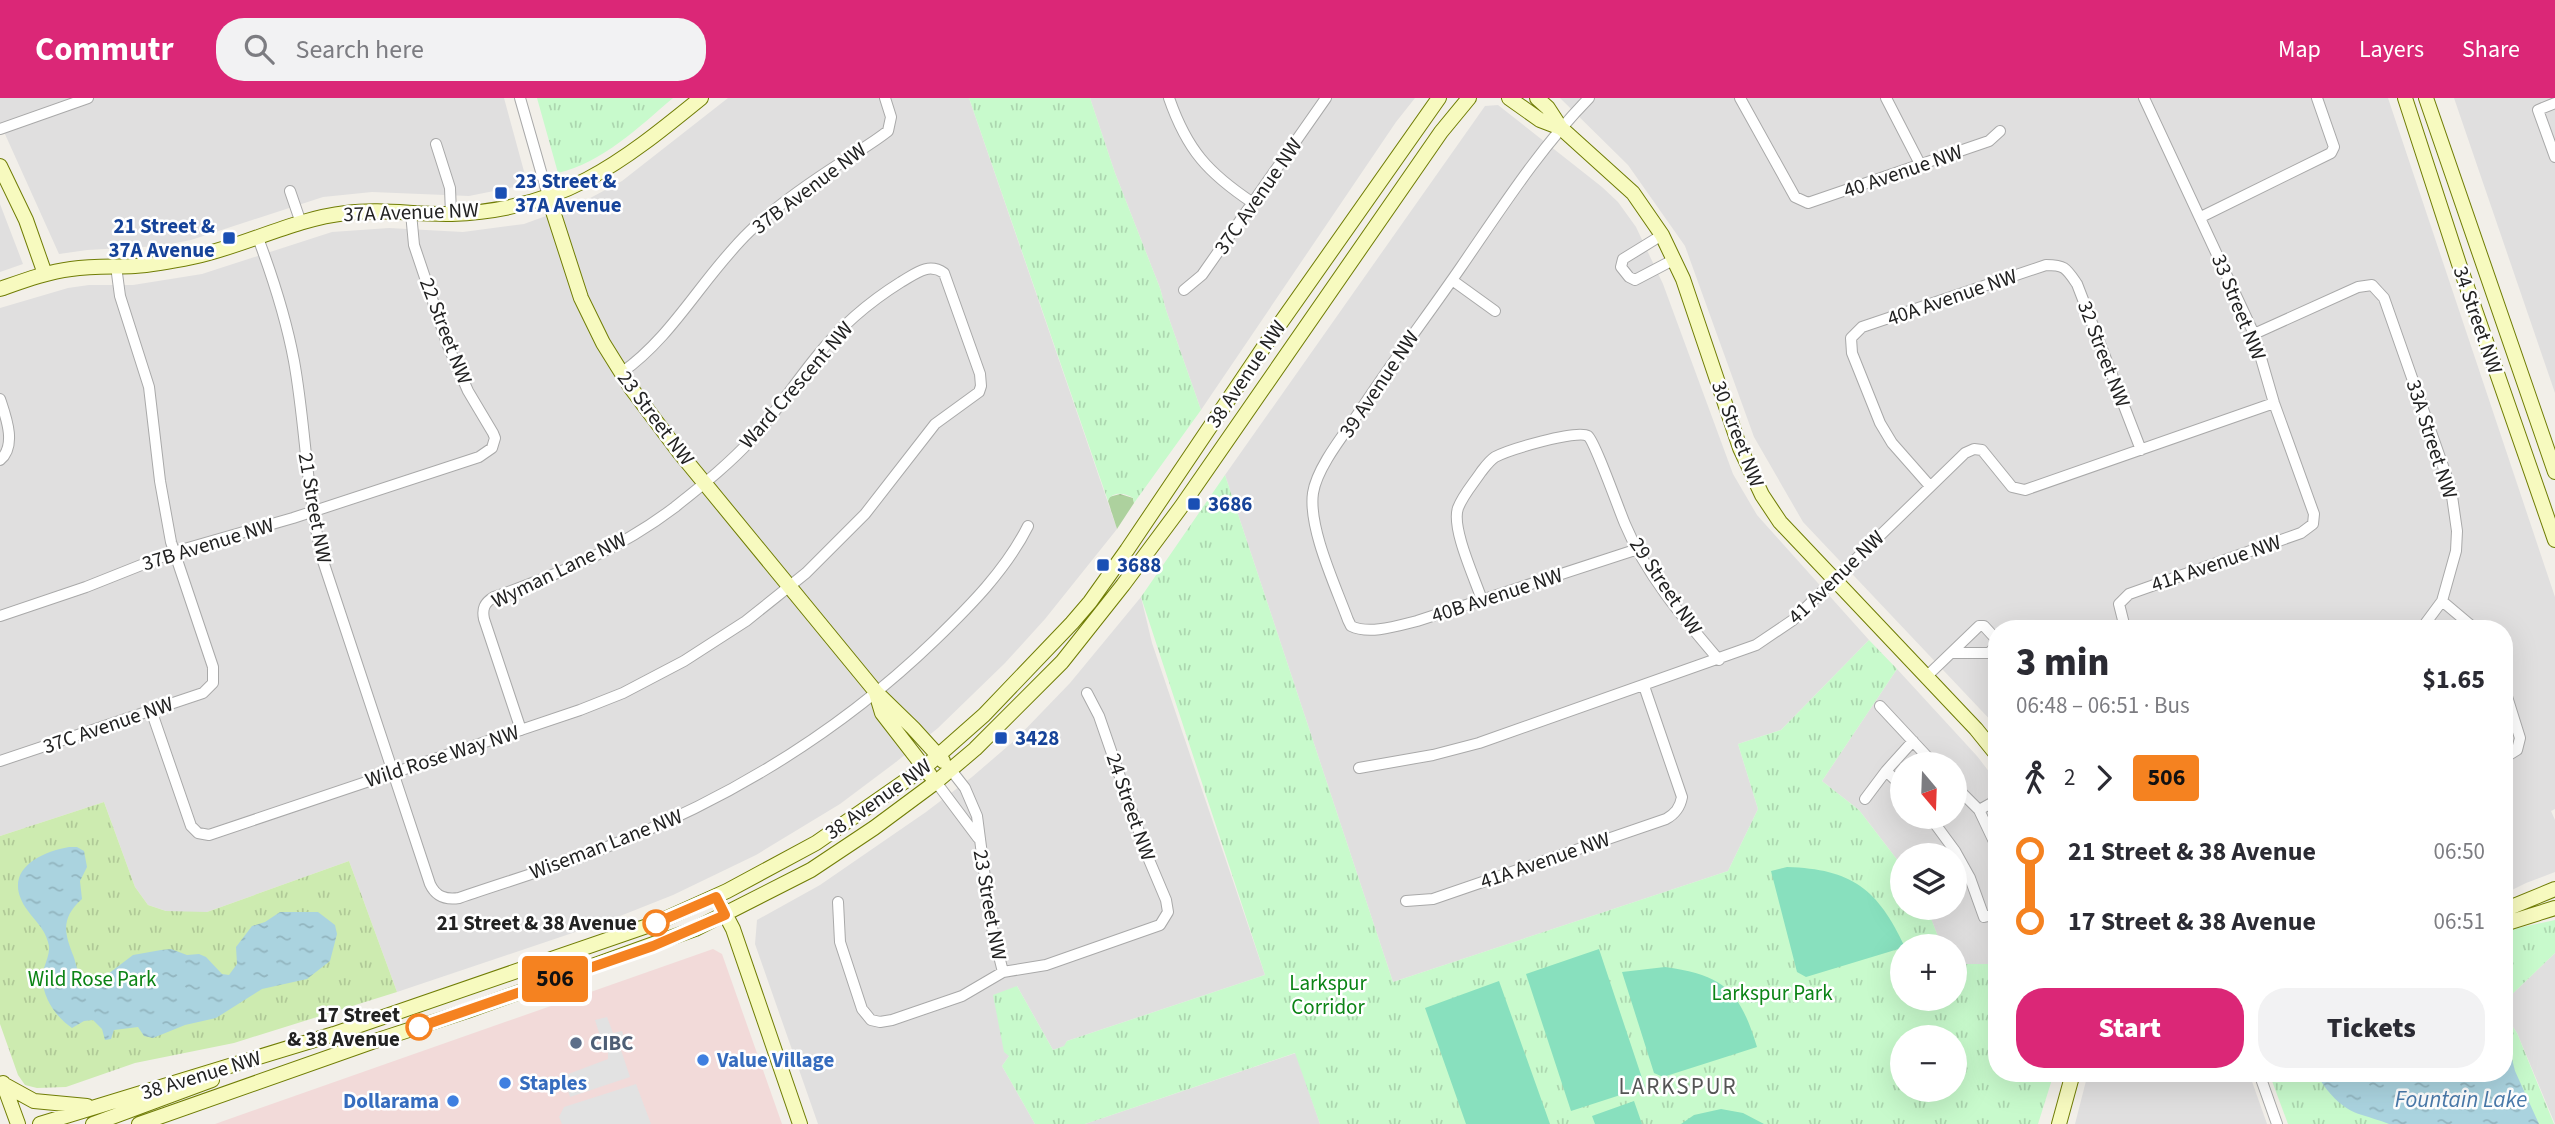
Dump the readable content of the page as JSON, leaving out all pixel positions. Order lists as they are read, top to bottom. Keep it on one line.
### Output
{"streets":{"main road":["37A Avenue NW","34 Street NW","38 Avenue NW","23 Street NW","30 Street NW"],"street":["40 Avenue NW","37B Avenue NW","37C Avenue NW","40A Avenue NW","33 Street NW","22 Street NW","32 Street NW","39 Avenue NW","Ward Crescent NW","33A Street NW","21 Street NW","41A Avenue NW","Wyman Lane NW","41 Avenue NW","29 Street NW","40B Avenue NW","Wild Rose Way NW","24 Street NW","Wiseman Lane NW"]},"crossings":[["37B Avenue NW","37C Avenue NW"],["37B Avenue NW","22 Street NW"],["37B Avenue NW","23 Street NW"],["37B Avenue NW","21 Street NW"],["37C Avenue NW","Wild Rose Way NW"],["37A Avenue NW","22 Street NW"],["37A Avenue NW","23 Street NW"],["37A Avenue NW","21 Street NW"],["40A Avenue NW","32 Street NW"],["40A Avenue NW","41 Avenue NW"],["33 Street NW","33A Street NW"],["33 Street NW","41A Avenue NW"],["33 Street NW","41 Avenue NW"],["32 Street NW","41 Avenue NW"],["38 Avenue NW","23 Street NW"],["39 Avenue NW","30 Street NW"],["39 Avenue NW","40B Avenue NW"],["Ward Crescent NW","23 Street NW"],["Ward Crescent NW","Wyman Lane NW"],["Ward Crescent NW","Wild Rose Way NW"],["23 Street NW","Wyman Lane NW"],["23 Street NW","Wild Rose Way NW"],["23 Street NW","24 Street NW"],["23 Street NW","Wiseman Lane NW"],["30 Street NW","41 Avenue NW"],["21 Street NW","Wild Rose Way NW"],["21 Street NW","Wiseman Lane NW"],["41A Avenue NW","41 Avenue NW"],["Wyman Lane NW","Wild Rose Way NW"],["41 Avenue NW","29 Street NW"],["29 Street NW","40B Avenue NW"],["Wild Rose Way NW","Wiseman Lane NW"]],"districts":["LARKSPUR"],"water":["Fountain Lake"],"parks":["Wild Rose Park","Larkspur Corridor","Larkspur Park"],"places":{"transit":["23 Street & 37A Avenue","21 Street & 37A Avenue","3686","3688","3428"],"other":["21 Street & 38 Avenue","17 Street & 38 Avenue","CIBC","Value Village","Staples","Dollarama"]},"lines":["bus line 506"],"north":"bottom","page":{"header":"Commutr","search":"Search here","nav":["Map","Layers","Share"],"on_map":"506","heading":["3 min","06:48 – 06:51 · Bus","$1.65"],"legs":["2","506"],"map_buttons":["+","−"],"list":[{"name":"21 Street & 38 Avenue","value":"06:50"},{"name":"17 Street & 38 Avenue","value":"06:51"}],"buttons":["Start","Tickets"]}}
